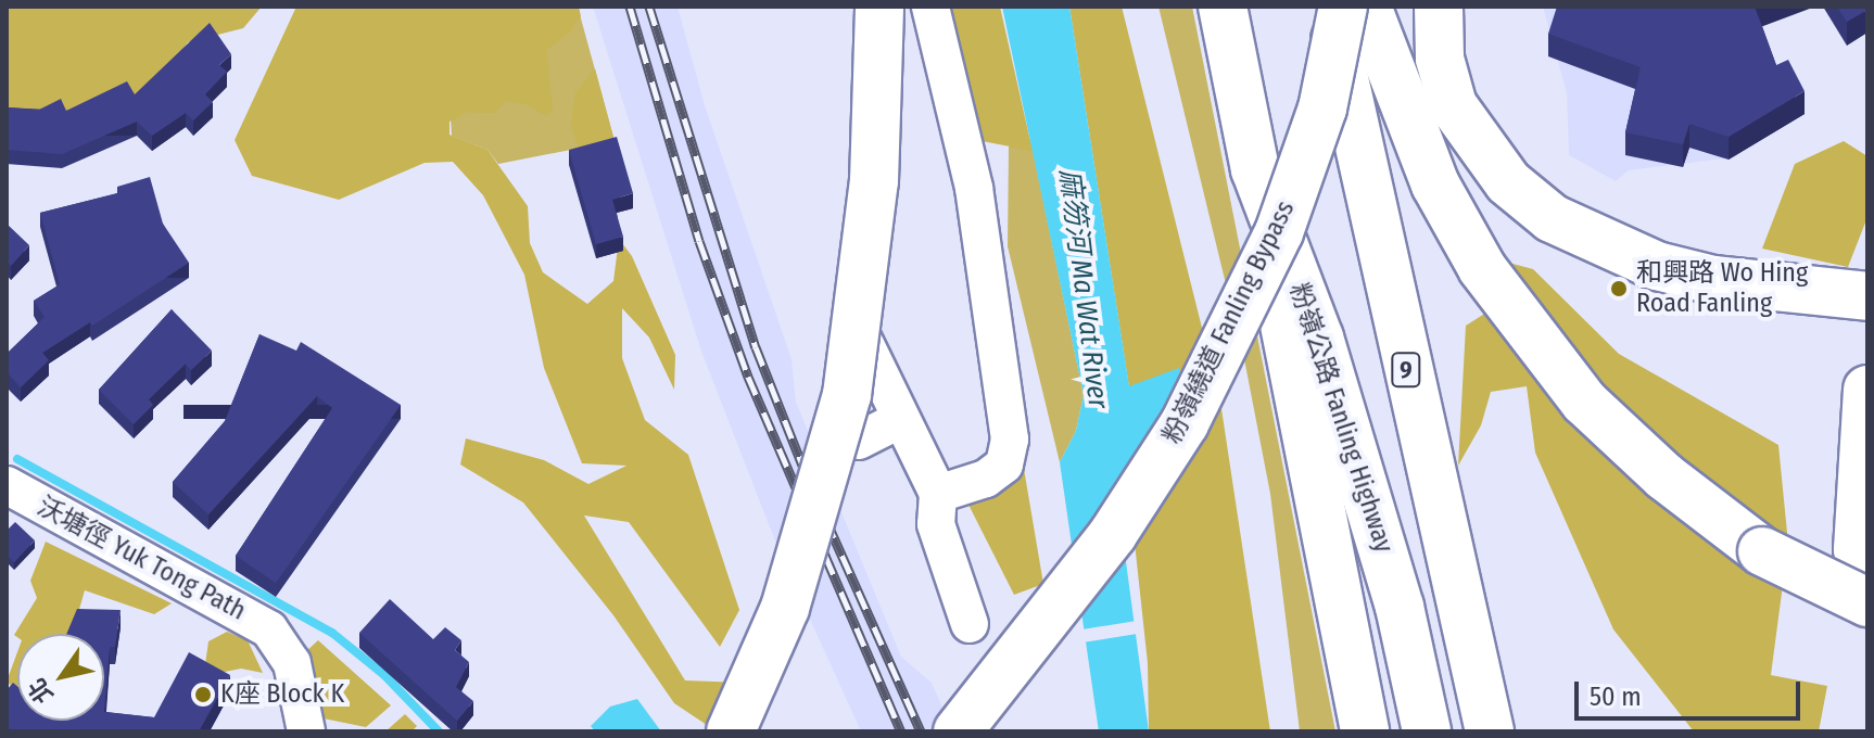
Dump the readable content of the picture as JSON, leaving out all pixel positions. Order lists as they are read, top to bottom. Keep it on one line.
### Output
{"streets":{"main road":["粉嶺繞道 Fanling Bypass","9","粉嶺公路 Fanling Highway"],"street":["沃塘徑 Yuk Tong Path"]},"water":["麻笏河 Ma Wat River"],"places":["和興路 Wo Hing Road Fanling","K座 Block K"],"scale_bar":"50 m","north":"bottom left"}
